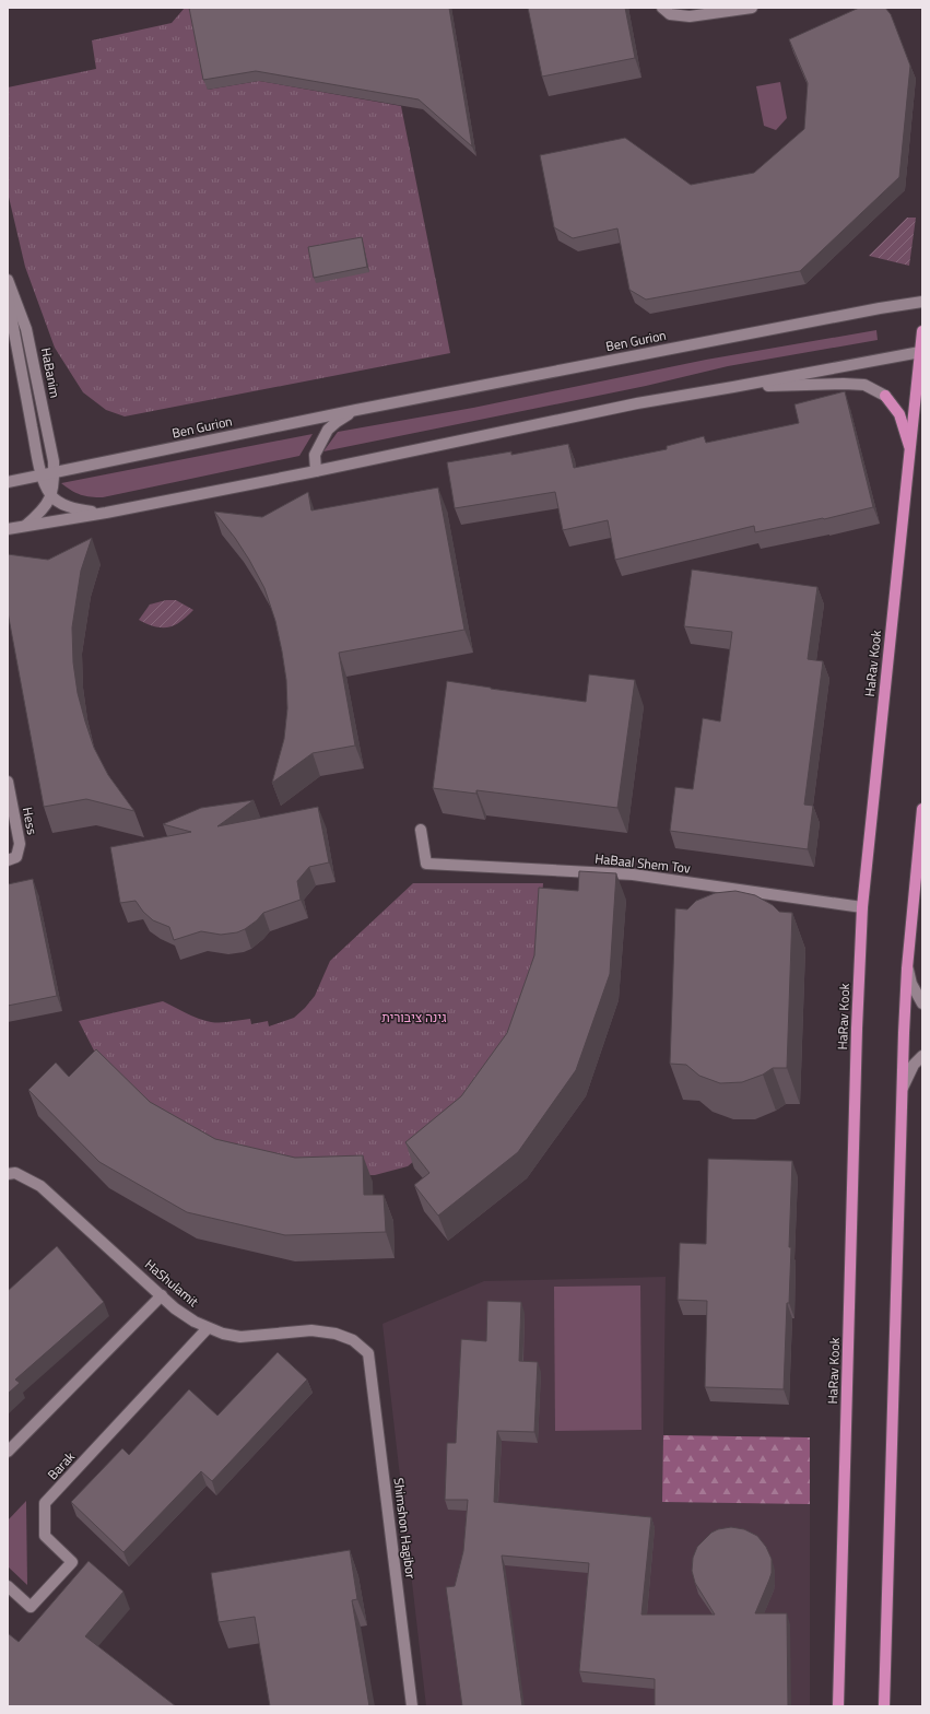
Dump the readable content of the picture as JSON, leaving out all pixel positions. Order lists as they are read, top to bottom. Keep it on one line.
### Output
{"streets":{"main road":["HaRav Kook"],"street":["Ben Gurion","HaBanim","Hess","HaBaal Shem Tov","HaShulamit","Barak","Shimshon Hagibor"]},"crossings":[["Ben Gurion","HaBanim"],["HaRav Kook","HaBaal Shem Tov"],["HaShulamit","Barak"],["HaShulamit","Shimshon Hagibor"]],"parks":["גינה ציבורית"]}
